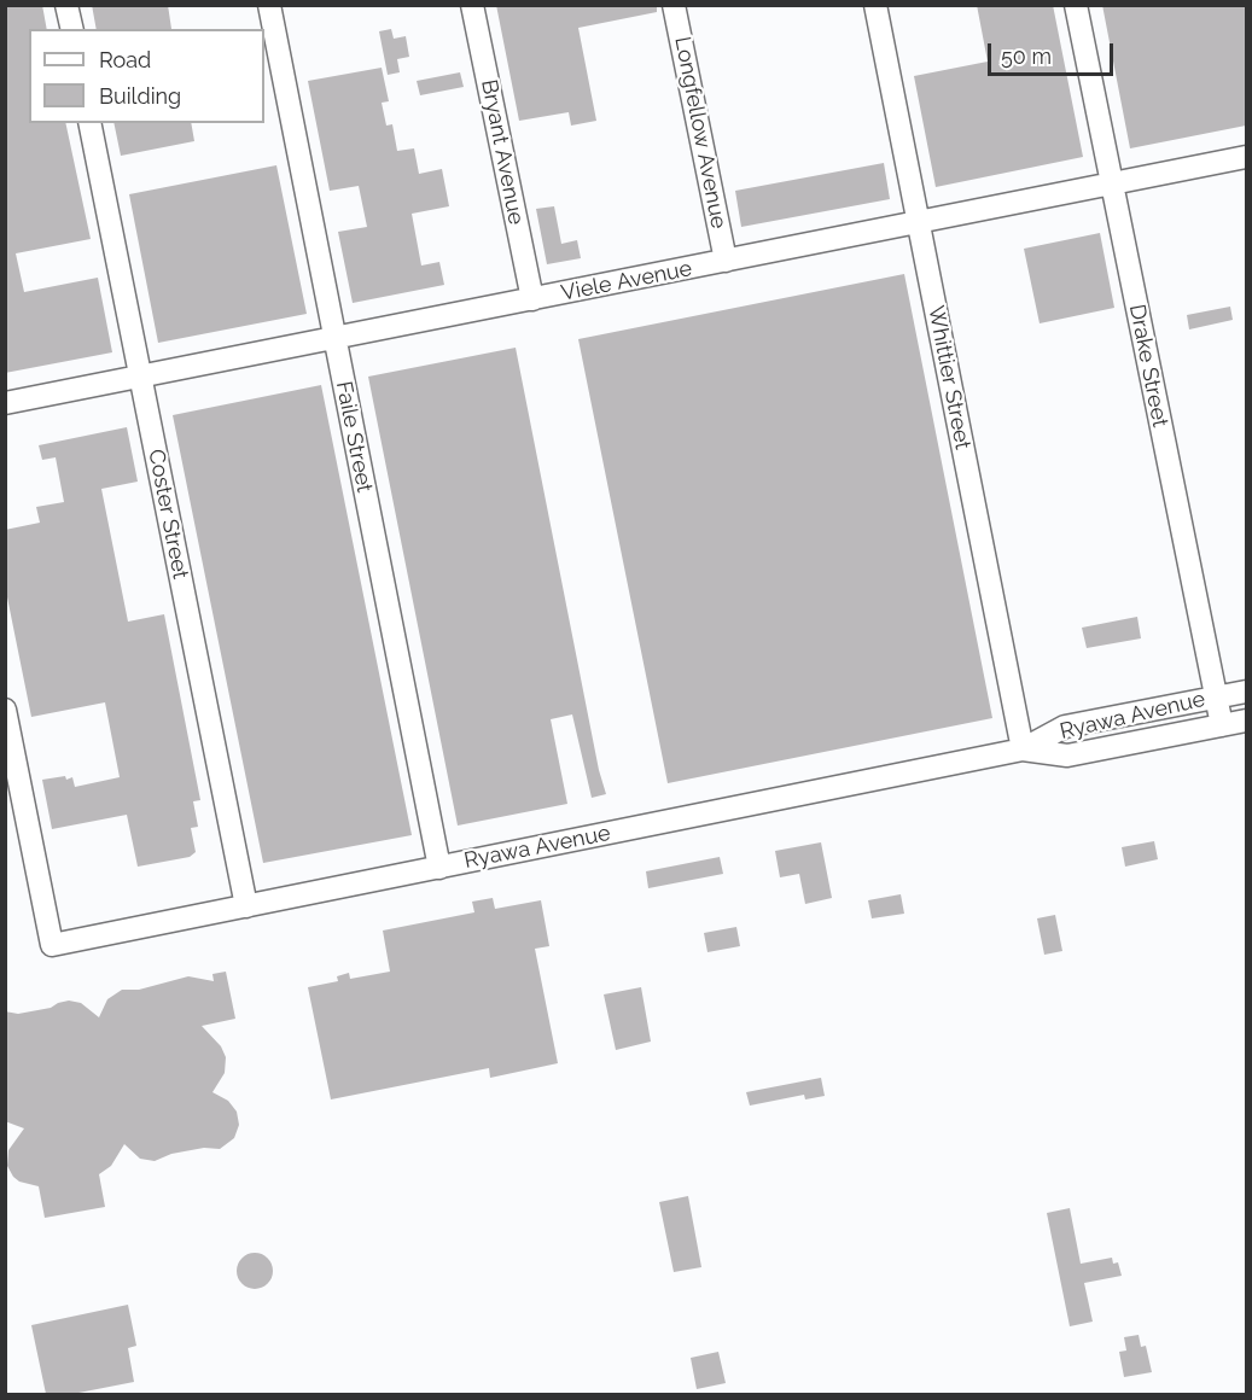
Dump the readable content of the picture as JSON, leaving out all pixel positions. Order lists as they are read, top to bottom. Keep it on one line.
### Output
{"streets":{"street":["Longfellow Avenue","Bryant Avenue","Viele Avenue","Drake Street","Whittier Street","Faile Street","Coster Street","Ryawa Avenue"]},"crossings":[["Longfellow Avenue","Viele Avenue"],["Bryant Avenue","Viele Avenue"],["Viele Avenue","Drake Street"],["Viele Avenue","Whittier Street"],["Viele Avenue","Faile Street"],["Viele Avenue","Coster Street"],["Drake Street","Ryawa Avenue"],["Whittier Street","Ryawa Avenue"],["Faile Street","Ryawa Avenue"],["Coster Street","Ryawa Avenue"]],"legend":["Road","Building"],"scale_bar":"50 m"}
